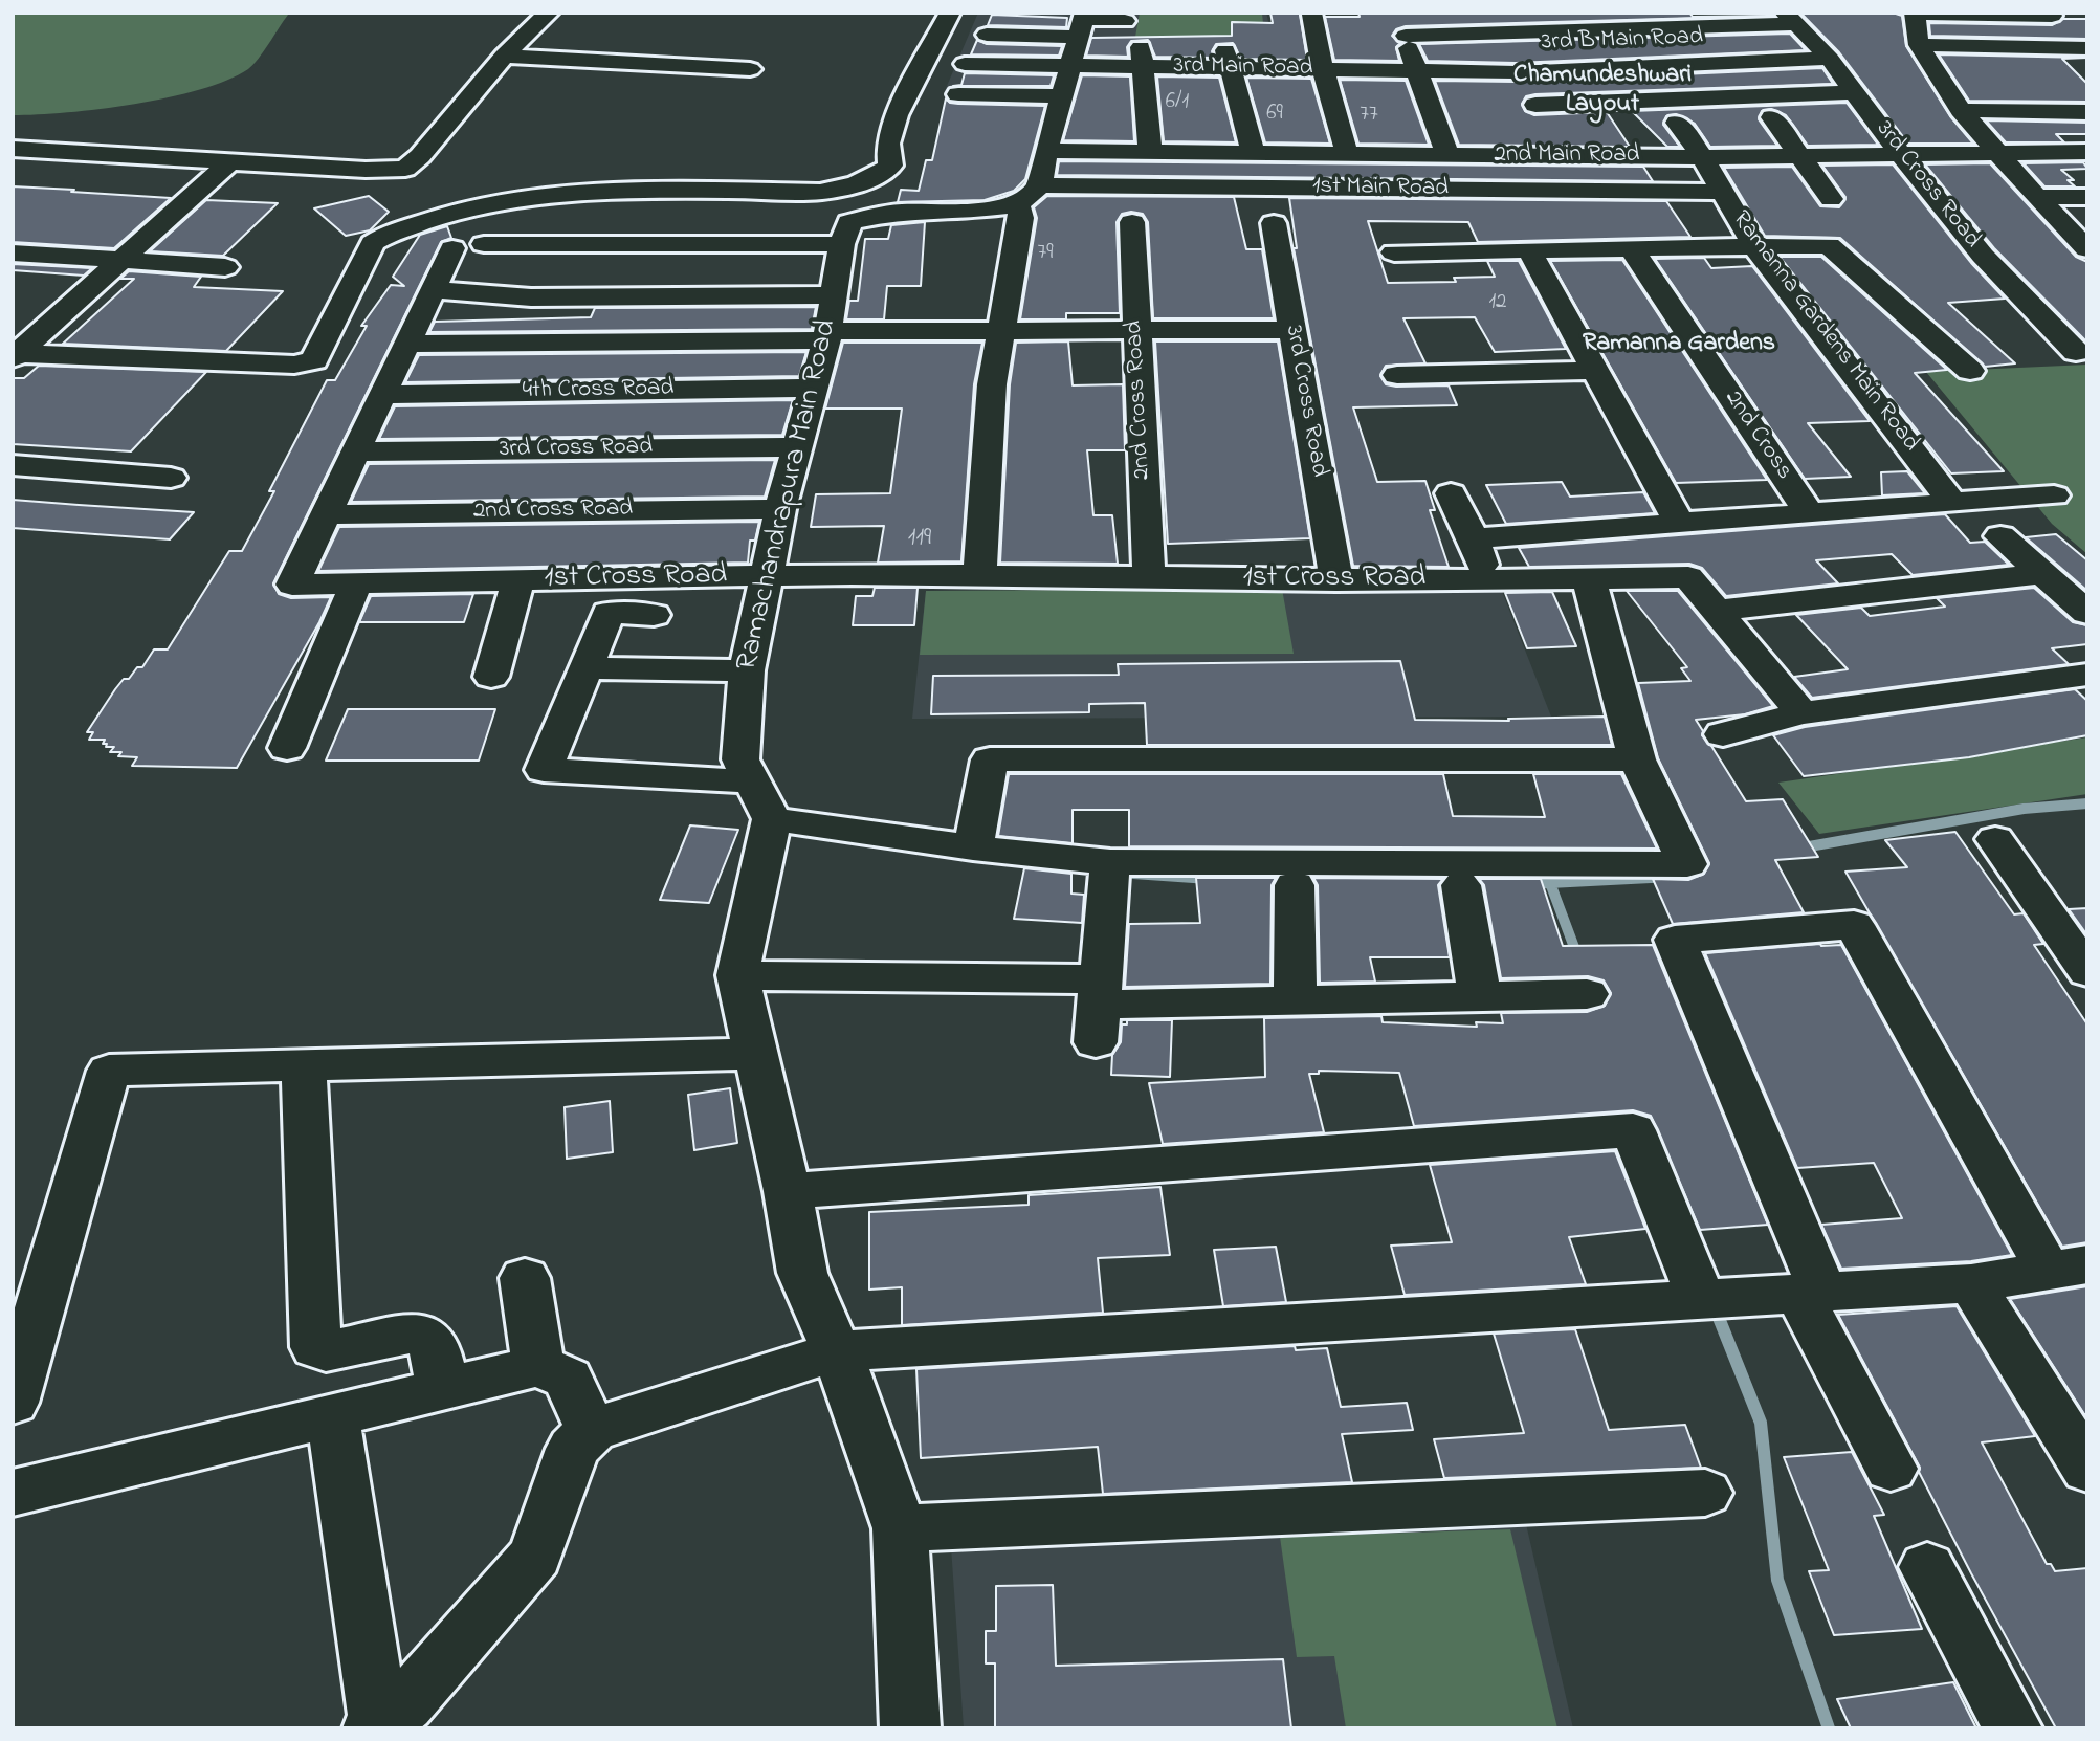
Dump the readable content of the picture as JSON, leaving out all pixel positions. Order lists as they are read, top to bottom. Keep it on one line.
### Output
{"streets":{"street":["3rd B Main Road","3rd Main Road","2nd Main Road","3rd Cross Road","1st Main Road","Ramanna Gardens Main Road","4th Cross Road","2nd Cross Road","2nd Cross","Ramachandrapura Main Road","1st Cross Road"]},"crossings":[["3rd B Main Road","3rd Main Road"],["3rd B Main Road","3rd Cross Road"],["2nd Main Road","3rd Cross Road"],["2nd Main Road","1st Main Road"],["2nd Main Road","Ramanna Gardens Main Road"],["2nd Main Road","Ramachandrapura Main Road"],["3rd Cross Road","Ramachandrapura Main Road"],["3rd Cross Road","1st Cross Road"],["1st Main Road","Ramanna Gardens Main Road"],["1st Main Road","Ramachandrapura Main Road"],["4th Cross Road","Ramachandrapura Main Road"],["2nd Cross Road","Ramachandrapura Main Road"],["2nd Cross Road","1st Cross Road"],["Ramachandrapura Main Road","1st Cross Road"]],"districts":["Chamundeshwari Layout","Ramanna Gardens"],"house_numbers":["6/1","69","77","79","12","119"]}
